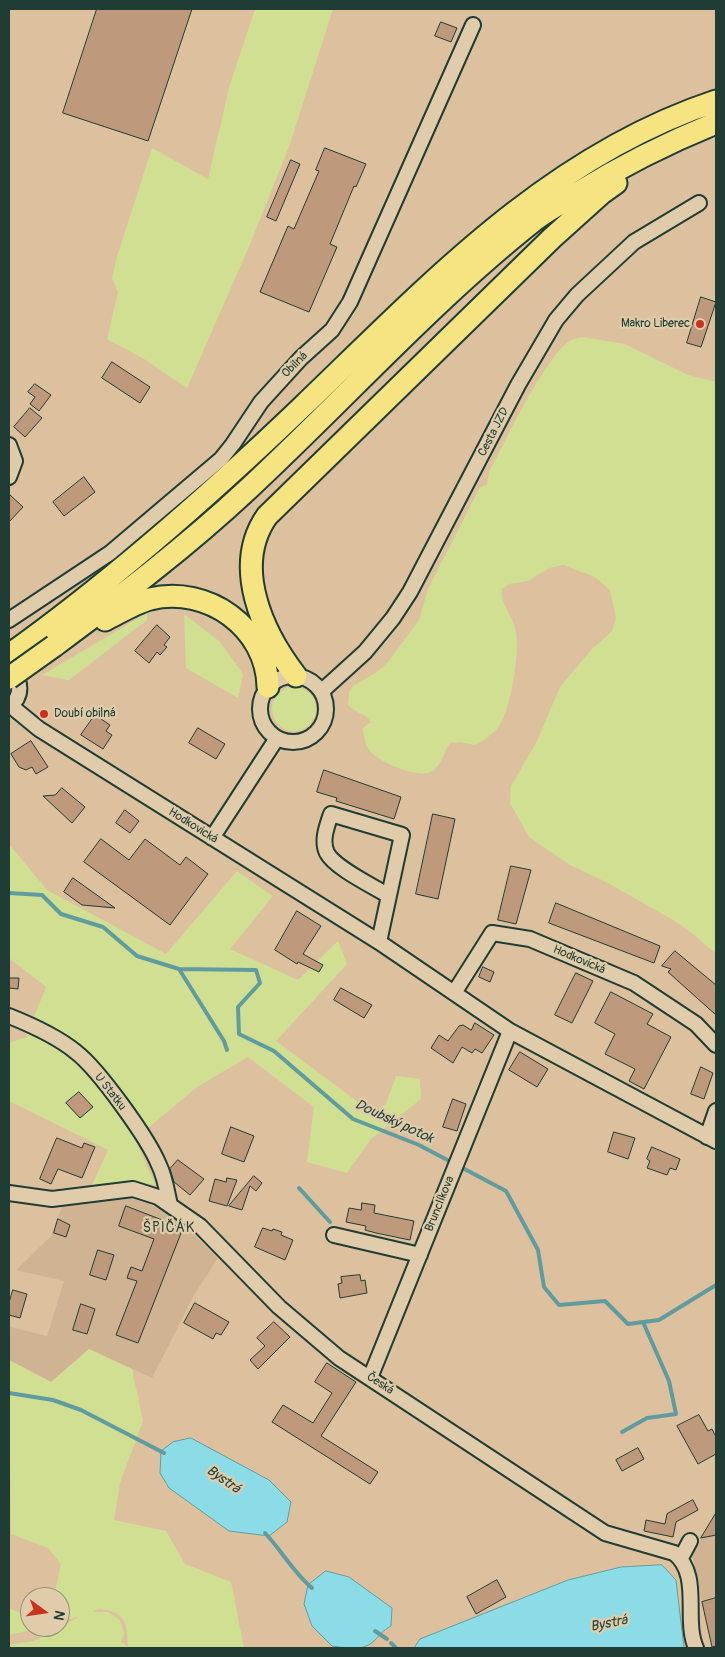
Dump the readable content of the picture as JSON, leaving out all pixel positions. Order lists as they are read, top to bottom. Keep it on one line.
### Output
{"streets":{"street":["Obilná","Cesta JZD","Hodkovická","U Statku","Brunclíkova","Česká"]},"crossings":[["Hodkovická","Brunclíkova"],["U Statku","Česká"],["Brunclíkova","Česká"]],"districts":["ŠPIČÁK"],"water":["Doubský potok","Bystrá"],"places":["Makro Liberec","Doubí obilná"],"north":"right"}
